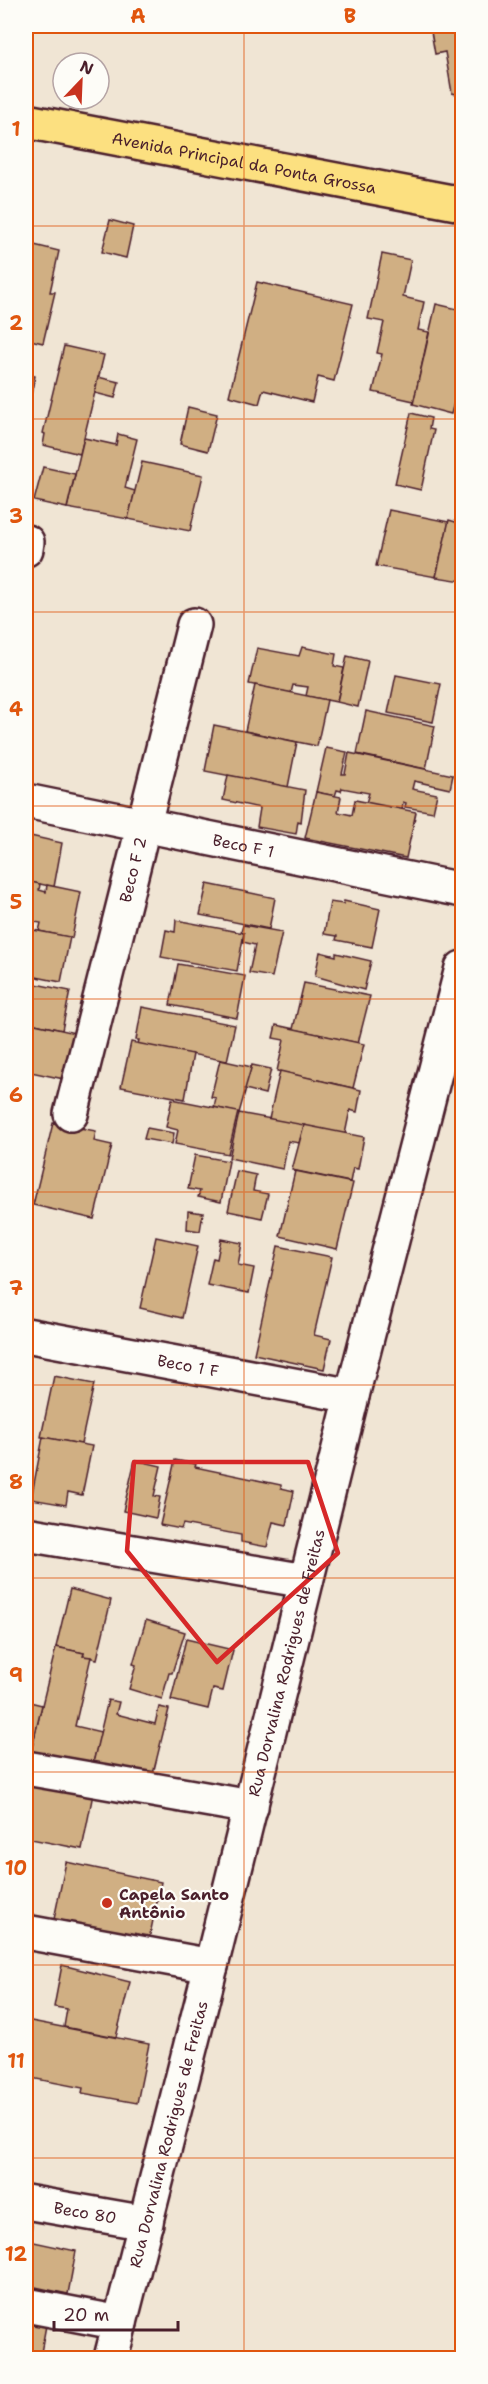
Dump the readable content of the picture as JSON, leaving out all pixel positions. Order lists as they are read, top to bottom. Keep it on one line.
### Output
{"streets":{"main road":["Avenida Principal da Ponta Grossa"],"street":["Beco F 1","Beco F 2","Beco 1 F","Rua Dorvalina Rodrigues de Freitas","Beco 80"]},"crossings":[["Beco F 1","Beco F 2"],["Beco 1 F","Rua Dorvalina Rodrigues de Freitas"],["Rua Dorvalina Rodrigues de Freitas","Beco 80"]],"places":["Capela Santo Antônio"],"scale_bar":"20 m","north":"top right","grid":{"columns":["A","B"],"rows":["1","2","3","4","5","6","7","8","9","10","11","12"]}}
